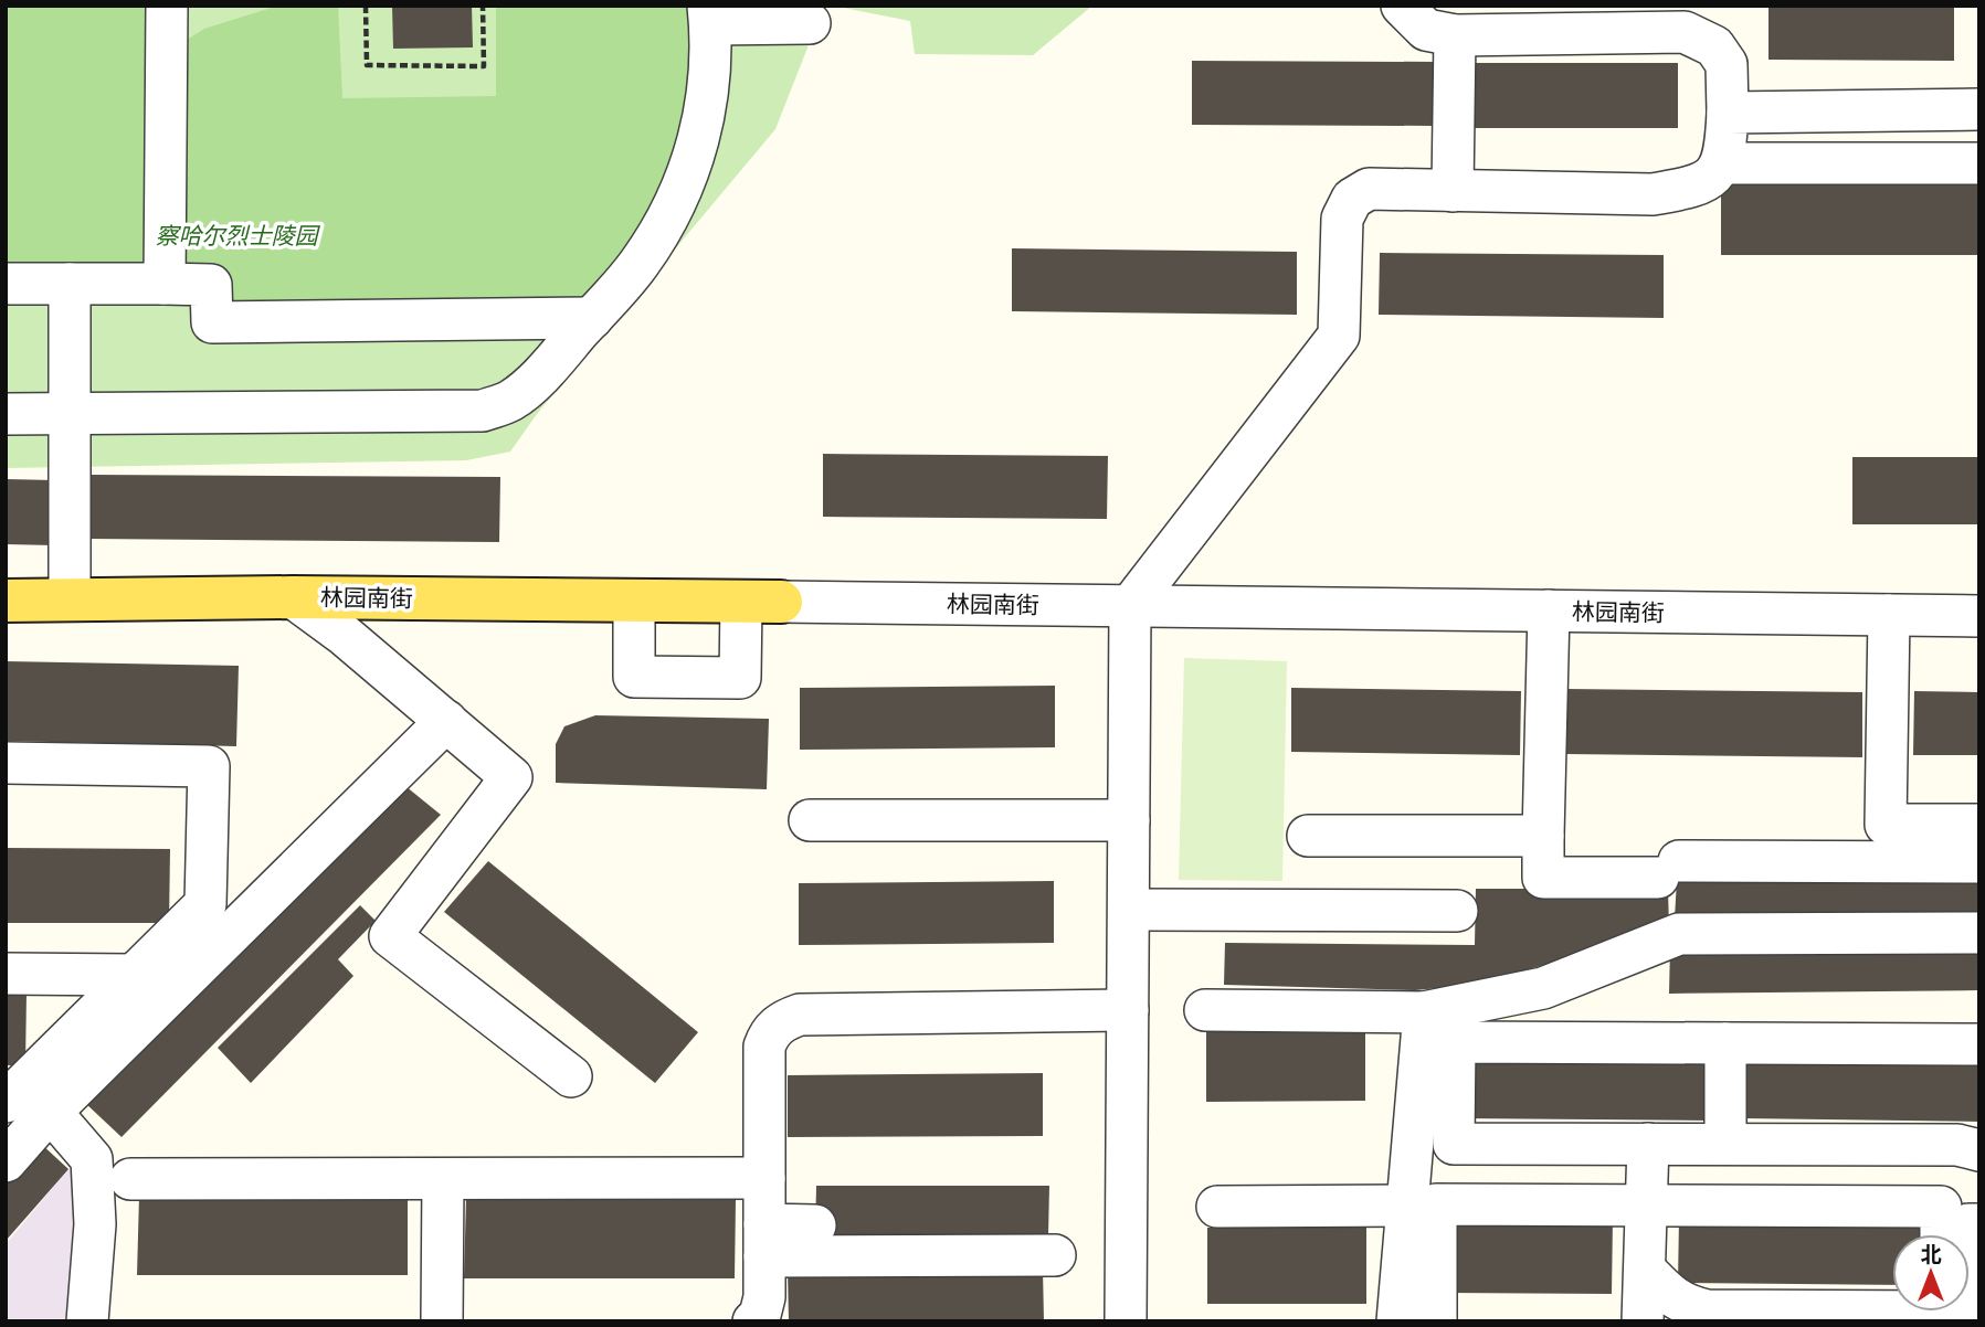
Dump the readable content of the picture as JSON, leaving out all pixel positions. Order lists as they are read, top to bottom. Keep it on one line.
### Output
{"streets":{"main road":["林园南街"]},"parks":["察哈尔烈士陵园"],"north":"top"}
